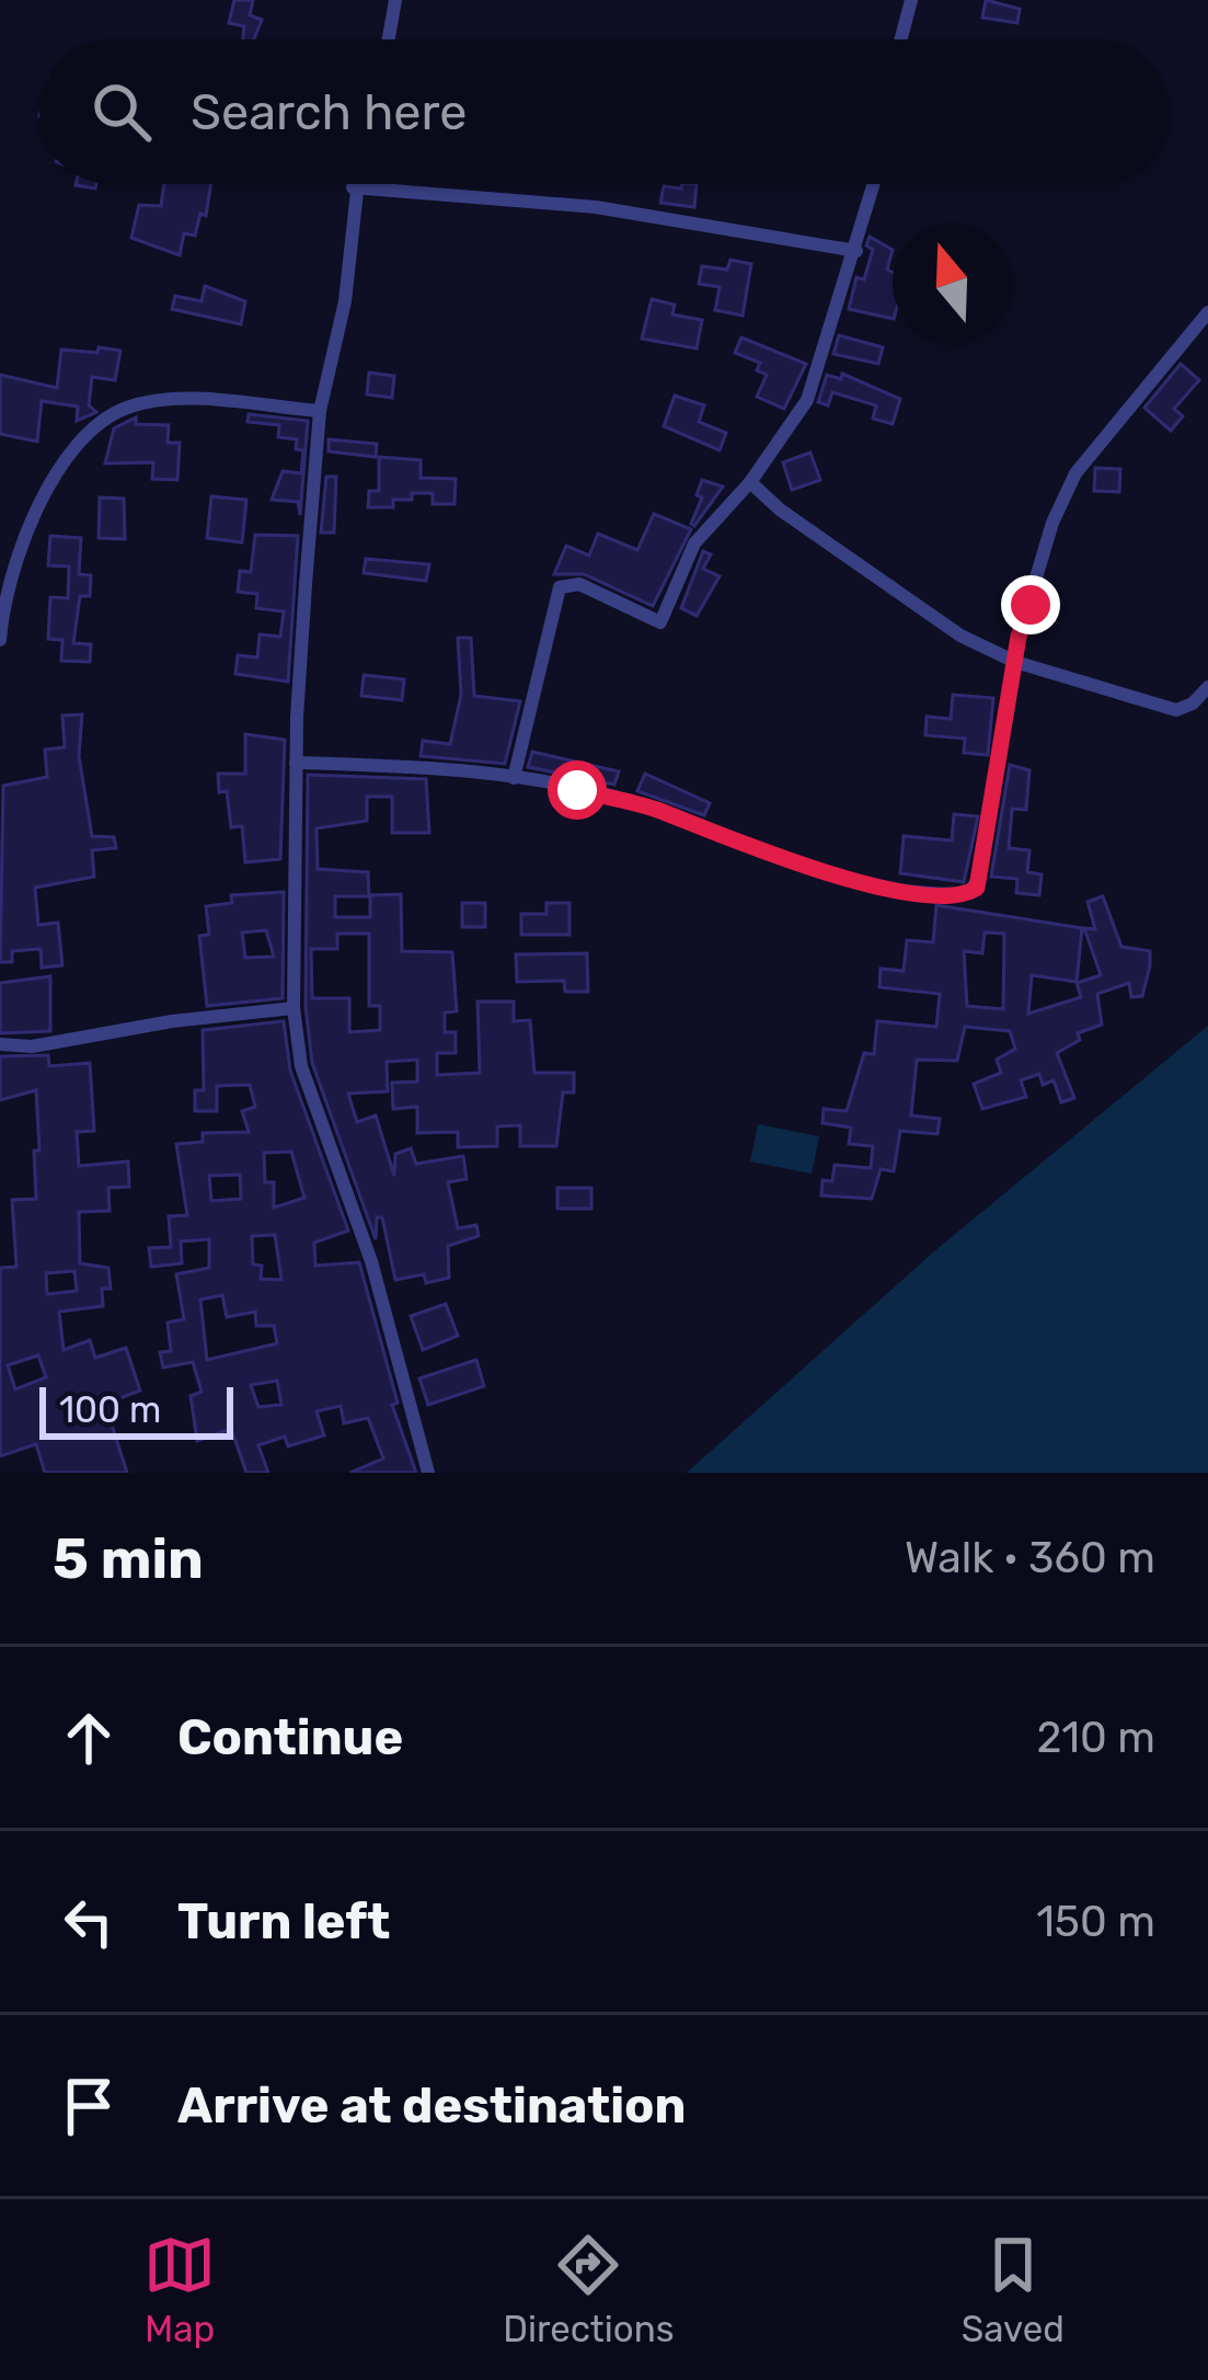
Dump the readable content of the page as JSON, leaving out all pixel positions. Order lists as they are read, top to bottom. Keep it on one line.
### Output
{"scale_bar":"100 m","north":"top","page":{"search":"Search here","scale":"100 m","heading":["5 min","Walk · 360 m"],"list":[["Continue","210 m"],["Turn left","150 m"],"Arrive at destination"],"nav":["Map","Directions","Saved"]}}
